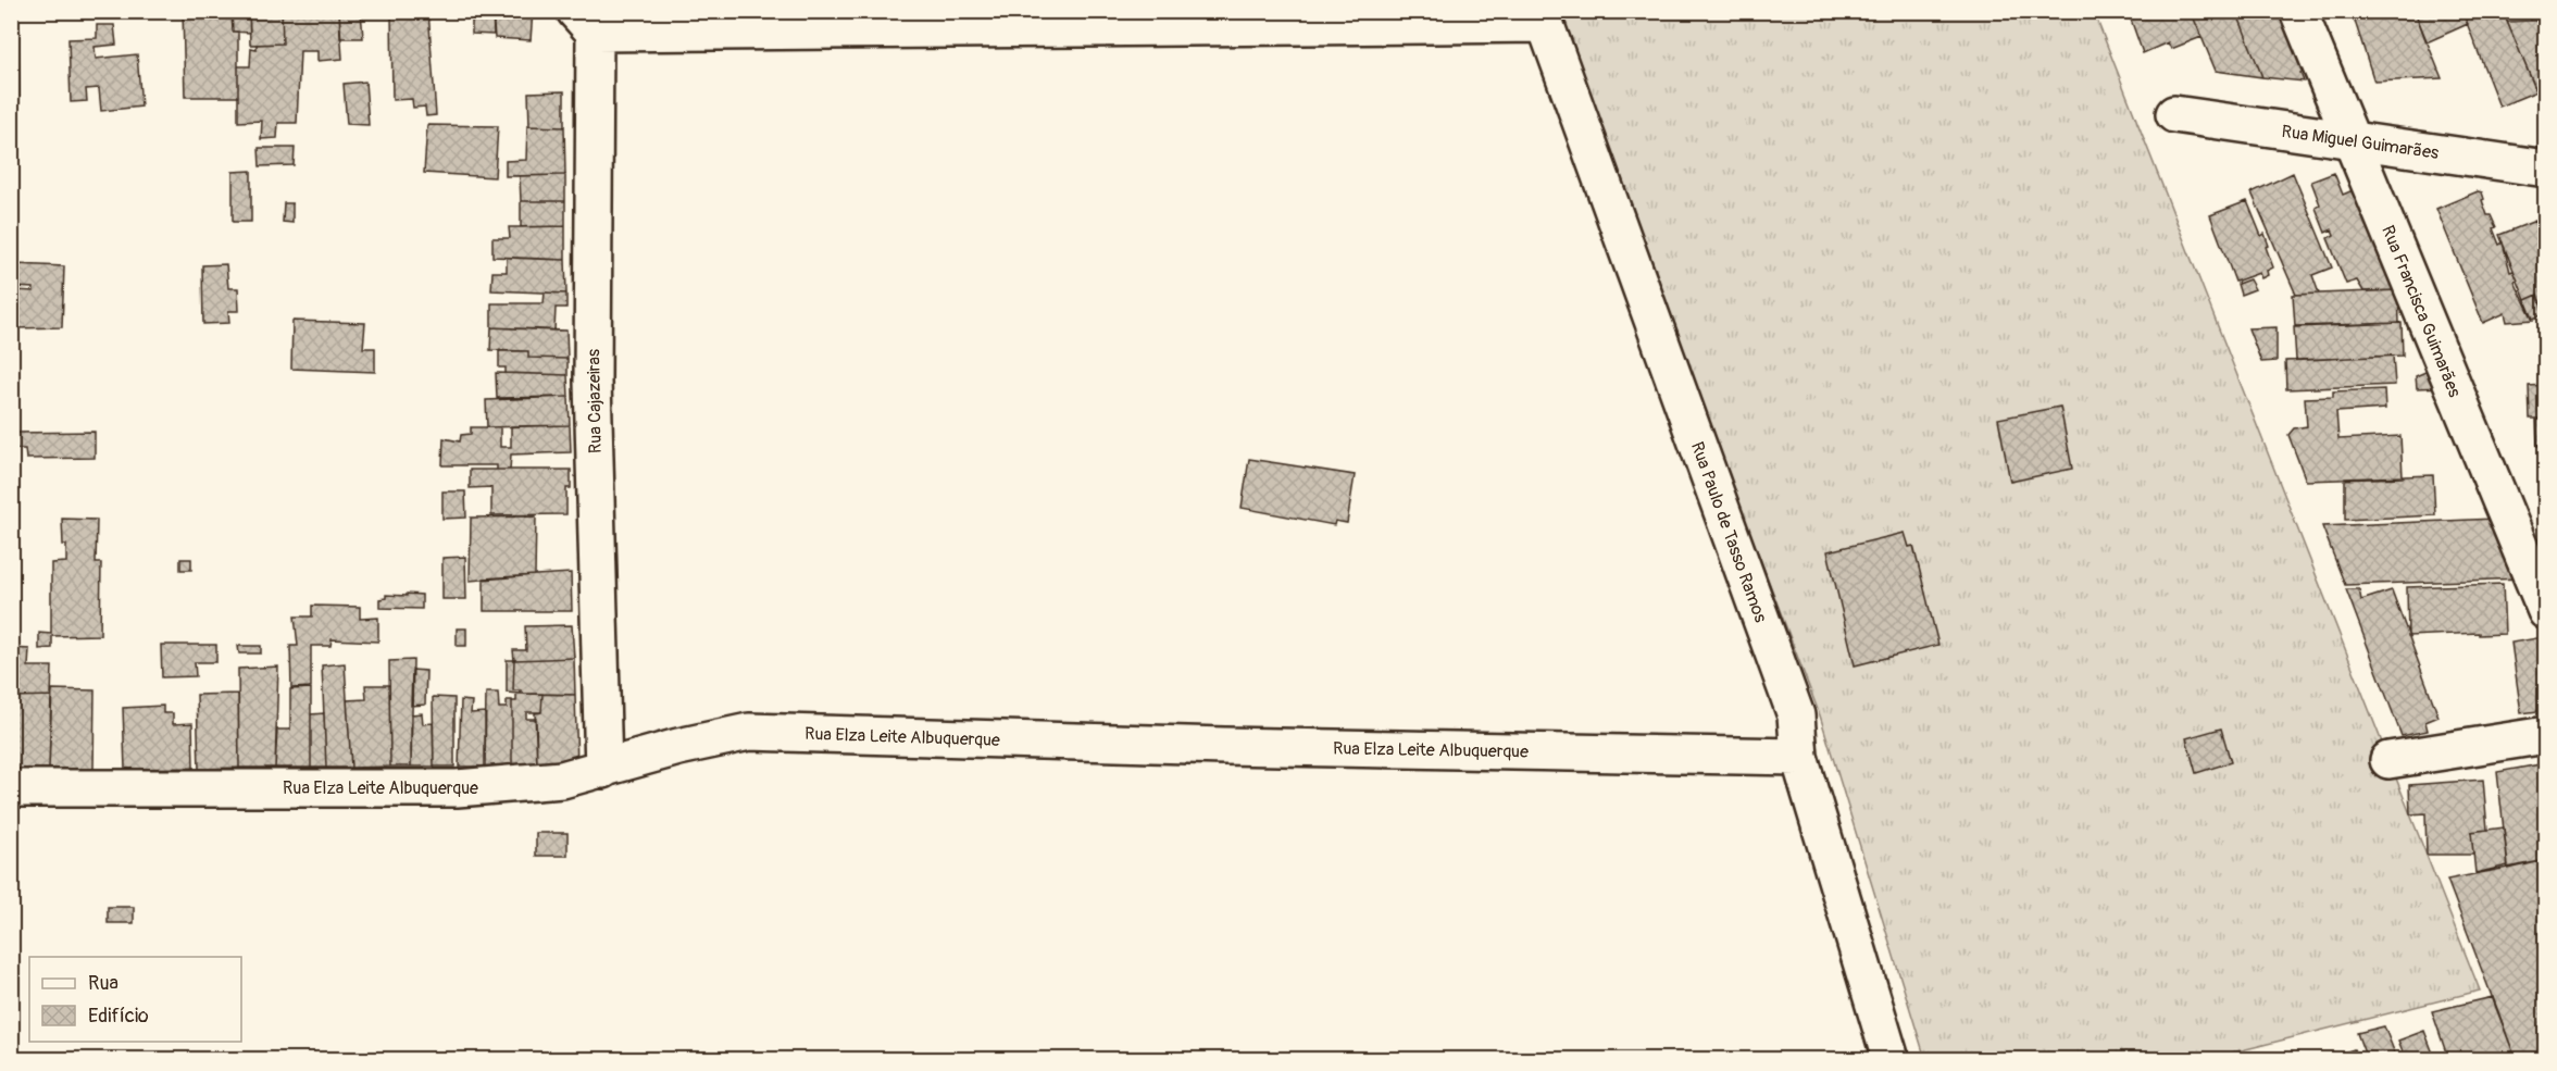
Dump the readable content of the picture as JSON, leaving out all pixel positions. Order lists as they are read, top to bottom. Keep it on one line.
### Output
{"streets":{"street":["Rua Miguel Guimarães","Rua Francisca Guimarães","Rua Cajazeiras","Rua Paulo de Tasso Ramos","Rua Elza Leite Albuquerque"]},"crossings":[["Rua Miguel Guimarães","Rua Francisca Guimarães"],["Rua Cajazeiras","Rua Elza Leite Albuquerque"],["Rua Paulo de Tasso Ramos","Rua Elza Leite Albuquerque"]],"legend":["Rua","Edifício"]}
